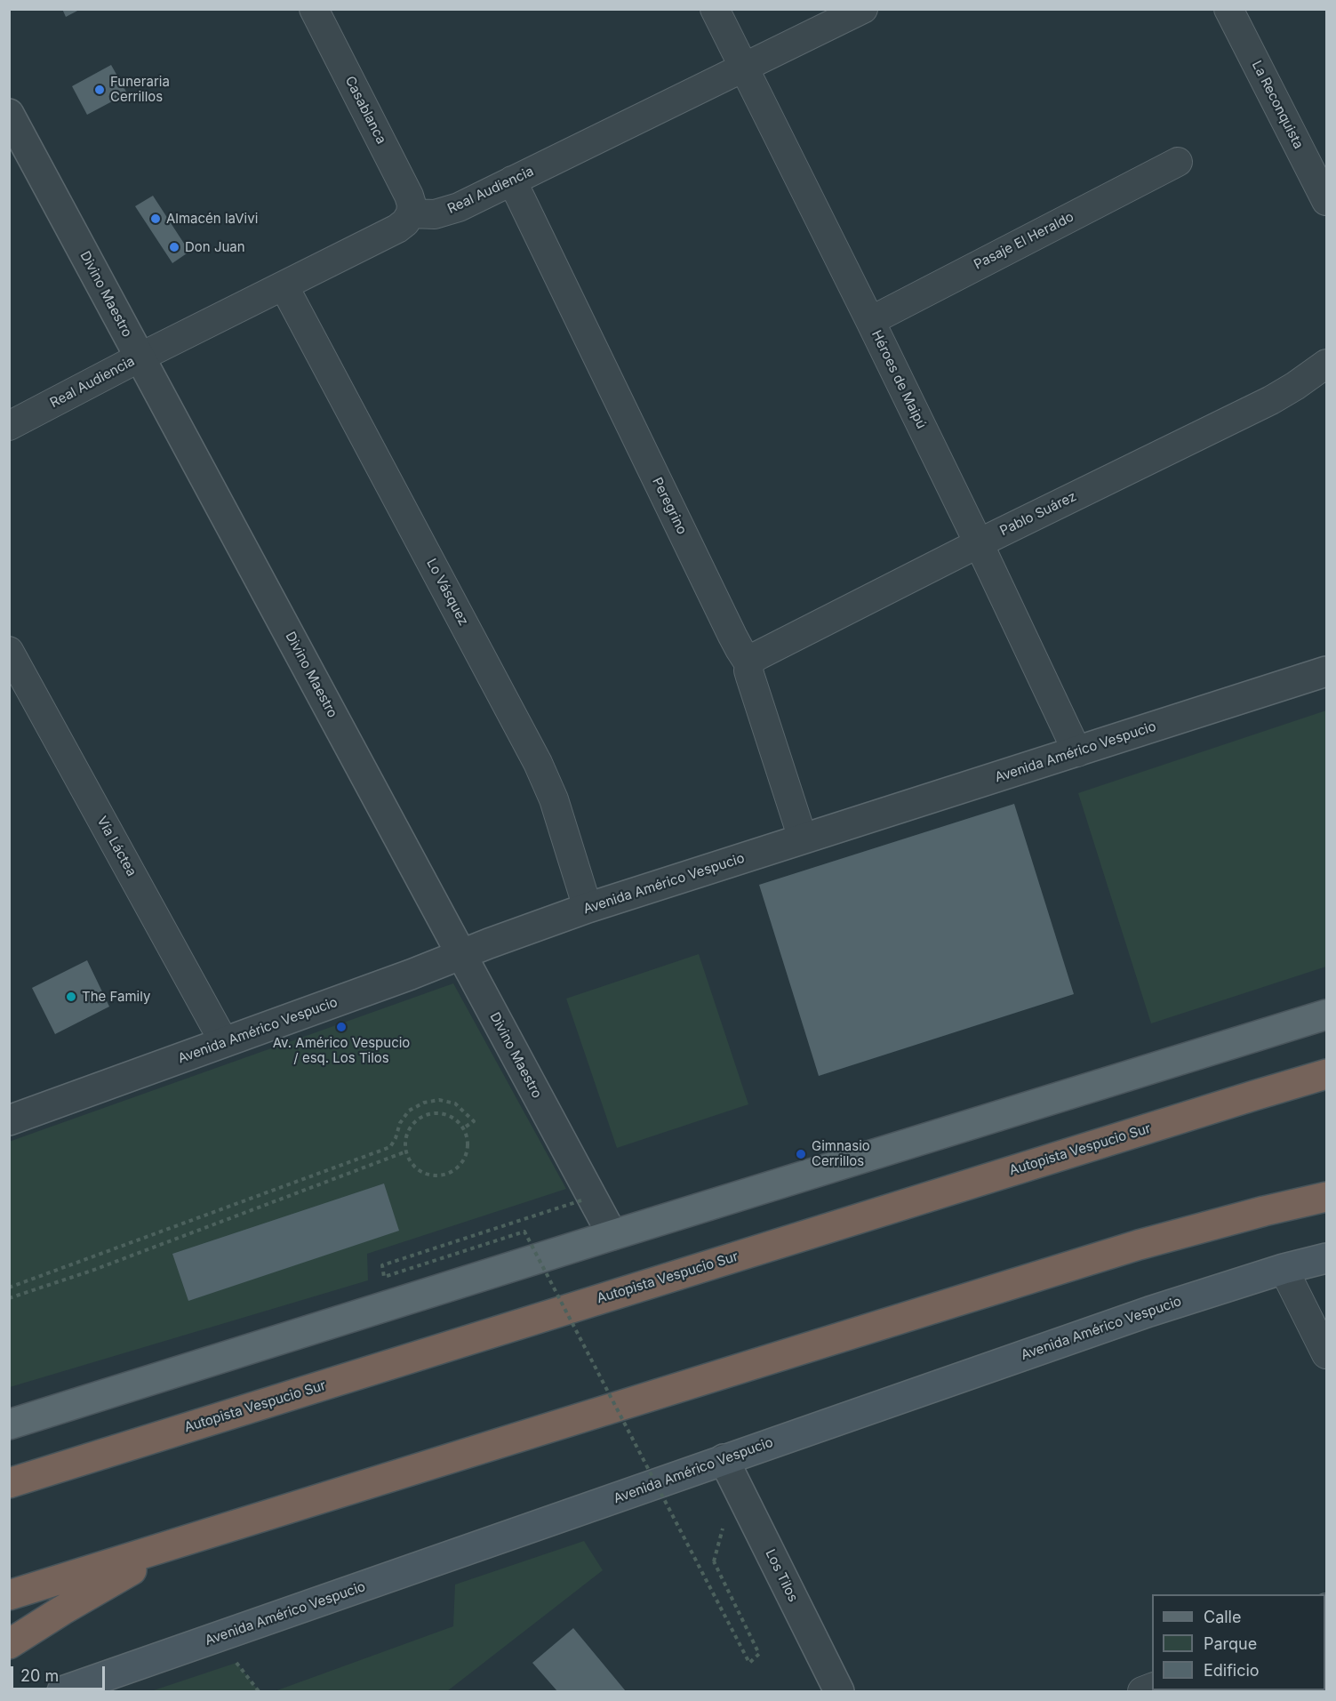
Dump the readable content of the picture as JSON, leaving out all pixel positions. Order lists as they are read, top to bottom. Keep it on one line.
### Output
{"streets":{"highway":["Autopista Vespucio Sur"],"main road":["Avenida Américo Vespucio"],"street":["La Reconquista","Casablanca","Real Audiencia","Pasaje El Heraldo","Divino Maestro","Héroes de Maipú","Peregrino","Pablo Suárez","Lo Vásquez","Vía Láctea","Los Tilos"]},"crossings":[["Casablanca","Real Audiencia"],["Real Audiencia","Divino Maestro"],["Real Audiencia","Héroes de Maipú"],["Real Audiencia","Peregrino"],["Real Audiencia","Lo Vásquez"],["Pasaje El Heraldo","Héroes de Maipú"],["Divino Maestro","Avenida Américo Vespucio"],["Héroes de Maipú","Pablo Suárez"],["Héroes de Maipú","Avenida Américo Vespucio"],["Peregrino","Pablo Suárez"],["Peregrino","Avenida Américo Vespucio"],["Lo Vásquez","Avenida Américo Vespucio"],["Avenida Américo Vespucio","Vía Láctea"],["Avenida Américo Vespucio","Los Tilos"]],"places":["Funeraria Cerrillos","Almacén laVivi","Don Juan","The Family","Av. Américo Vespucio / esq. Los Tilos","Gimnasio Cerrillos"],"legend":["Calle","Parque","Edificio"],"scale_bar":"20 m"}
